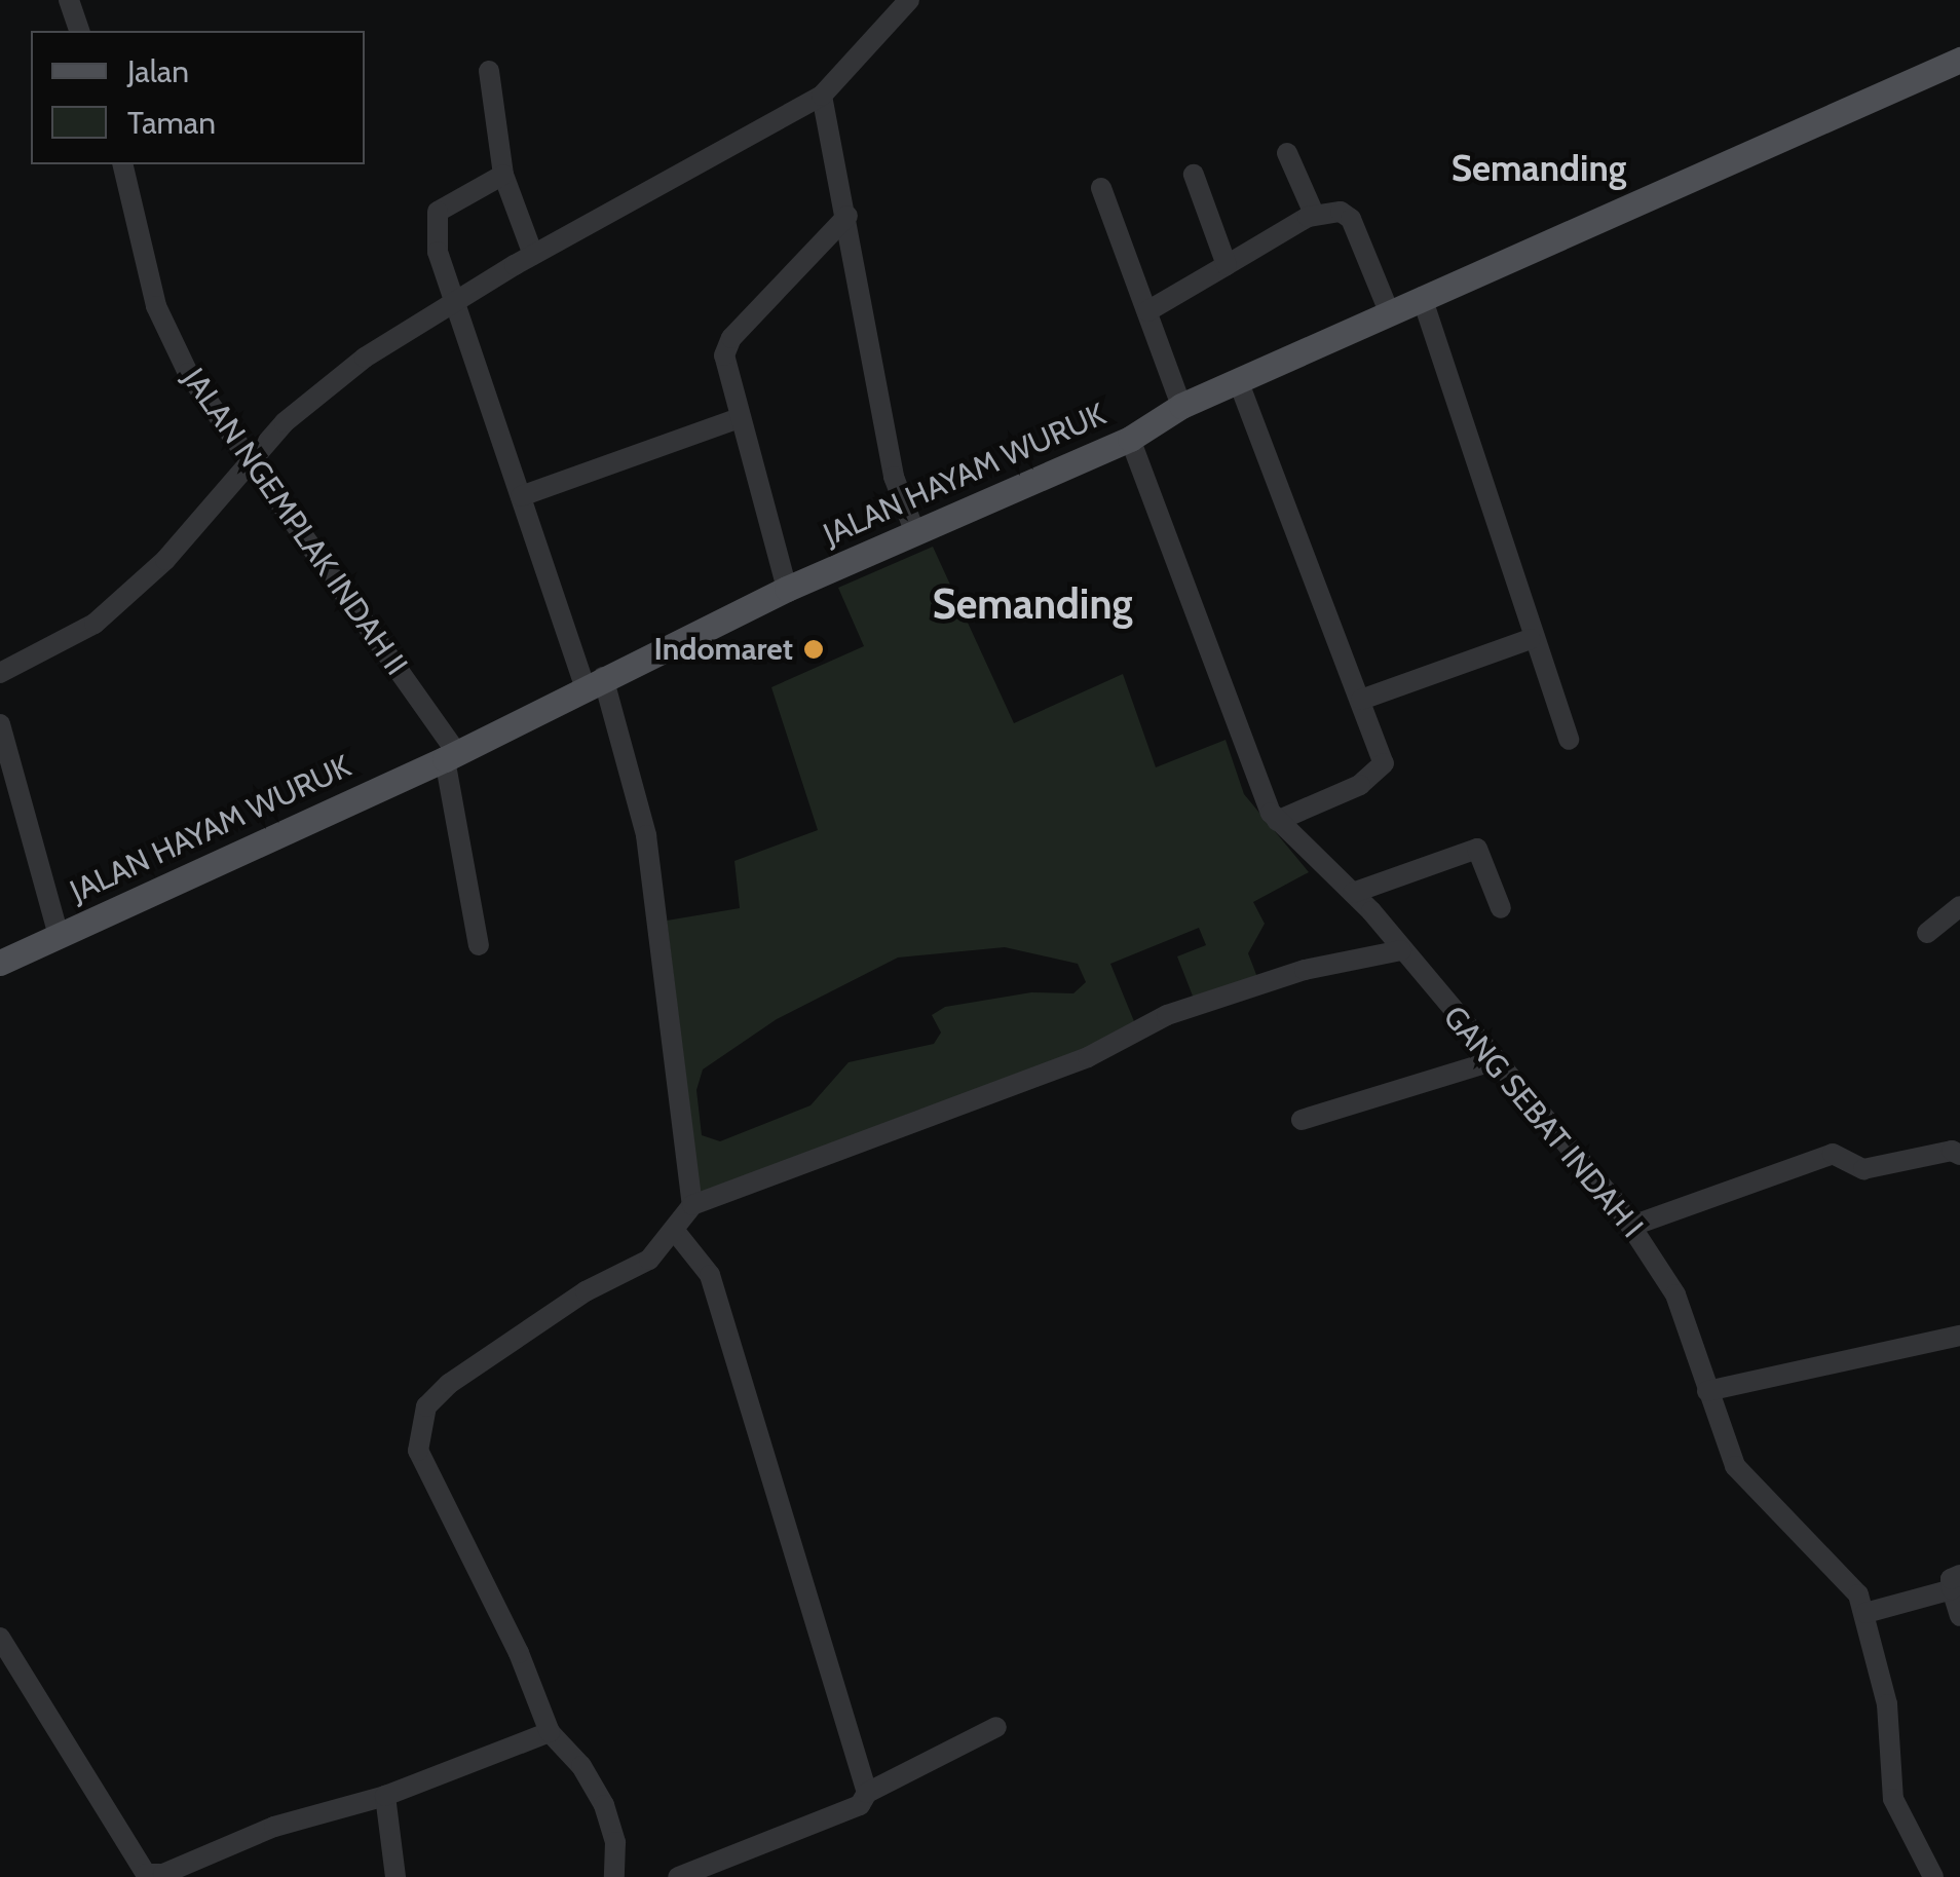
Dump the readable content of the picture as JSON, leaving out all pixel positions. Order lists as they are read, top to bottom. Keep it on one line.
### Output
{"streets":{"main road":["JALAN HAYAM WURUK"],"street":["JALAN NGEMPLAK INDAH II","GANG SEBAT INDAH I"]},"crossings":[["JALAN HAYAM WURUK","JALAN NGEMPLAK INDAH II"],["JALAN HAYAM WURUK","GANG SEBAT INDAH I"]],"districts":["Semanding","Semanding"],"places":["Indomaret"],"legend":["Jalan","Taman"]}
